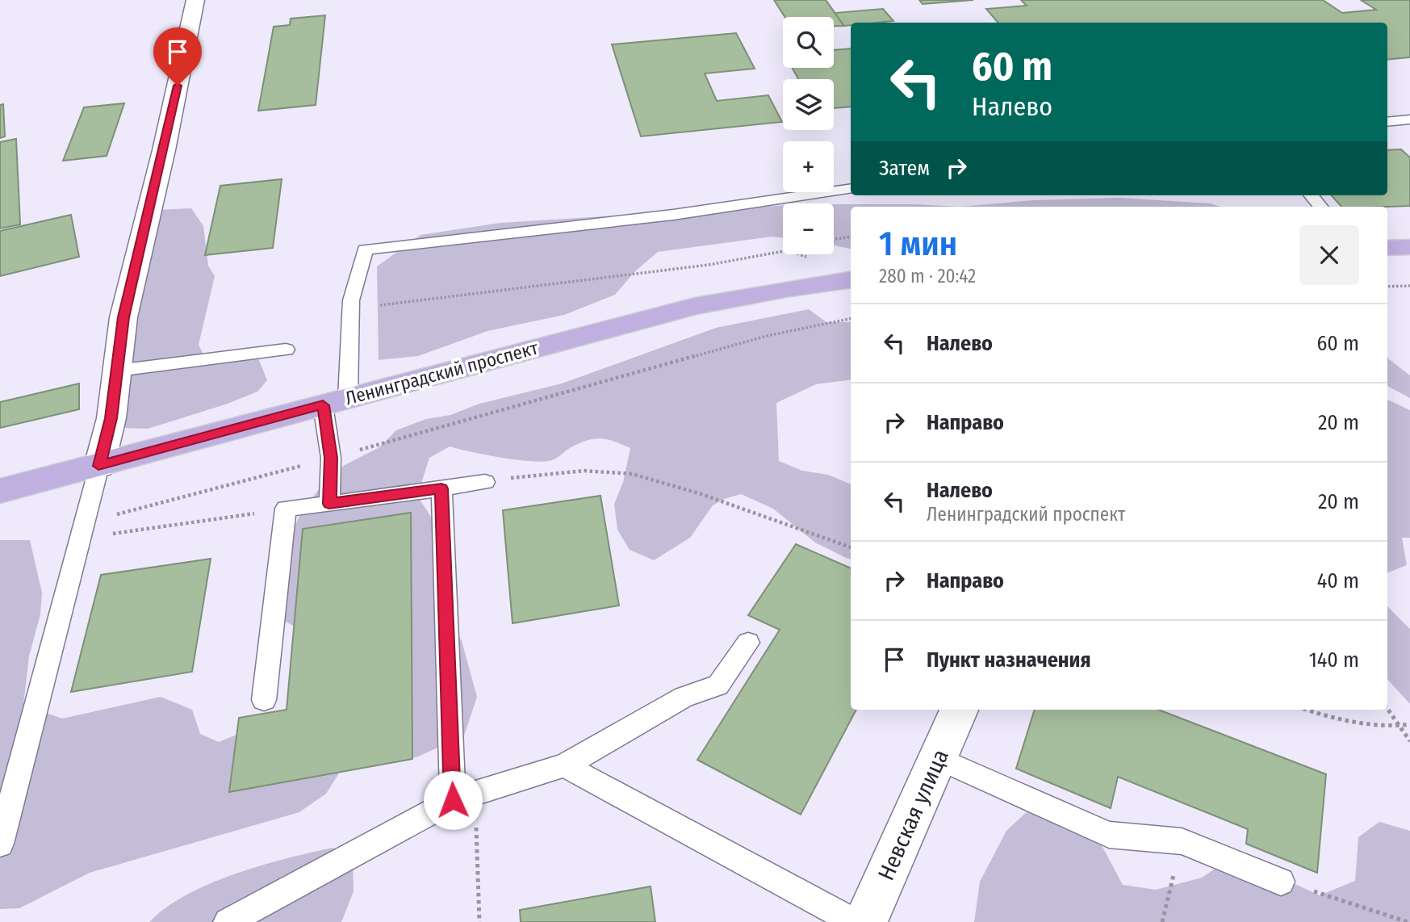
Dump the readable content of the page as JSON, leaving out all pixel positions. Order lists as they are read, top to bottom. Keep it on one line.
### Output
{"streets":{"main road":["Ленинградский проспект"],"street":["Невская улица"]},"page":{"map_buttons":["+","−"],"turn":["60 m","Налево"],"then":"Затем","heading":["1 мин","280 m · 20:42"],"list":[{"name":"Налево","value":"60 m"},{"name":"Направо","value":"20 m"},{"name":"Налево","note":"Ленинградский проспект","value":"20 m"},{"name":"Направо","value":"40 m"},{"name":"Пункт назначения","value":"140 m"}]}}
